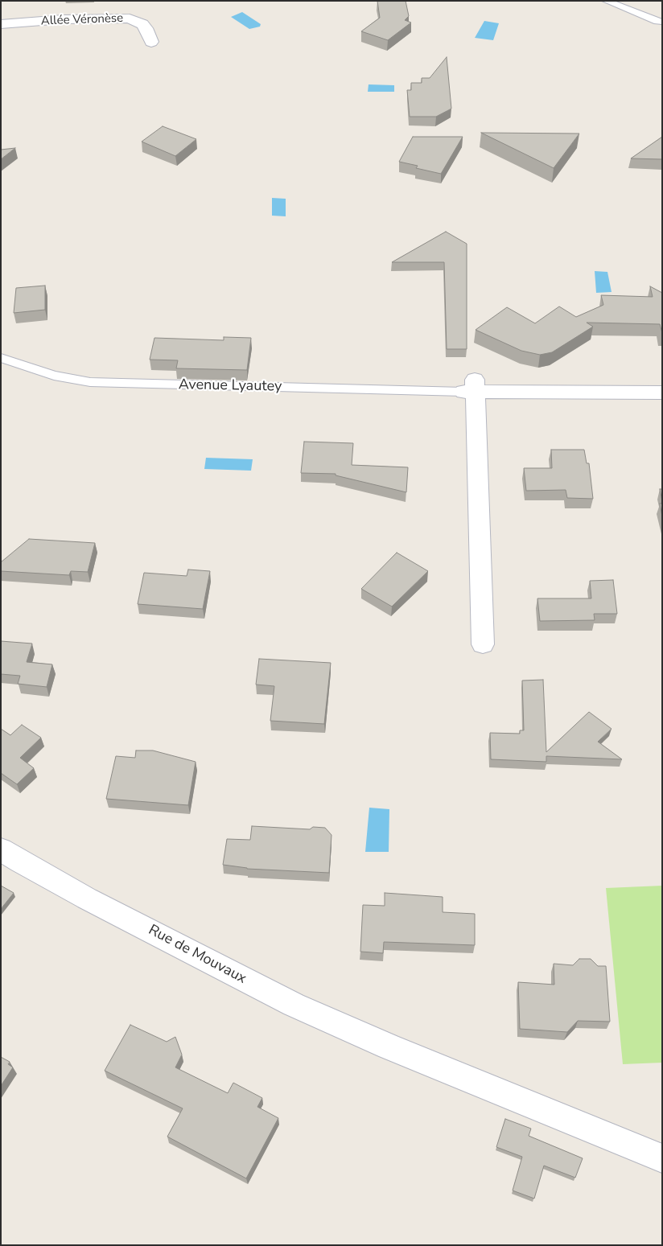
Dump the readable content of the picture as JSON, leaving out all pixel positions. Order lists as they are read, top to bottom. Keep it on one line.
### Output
{"streets":{"street":["Allée Véronèse","Rue de Mouvaux"],"lane":["Avenue Lyautey"]}}
